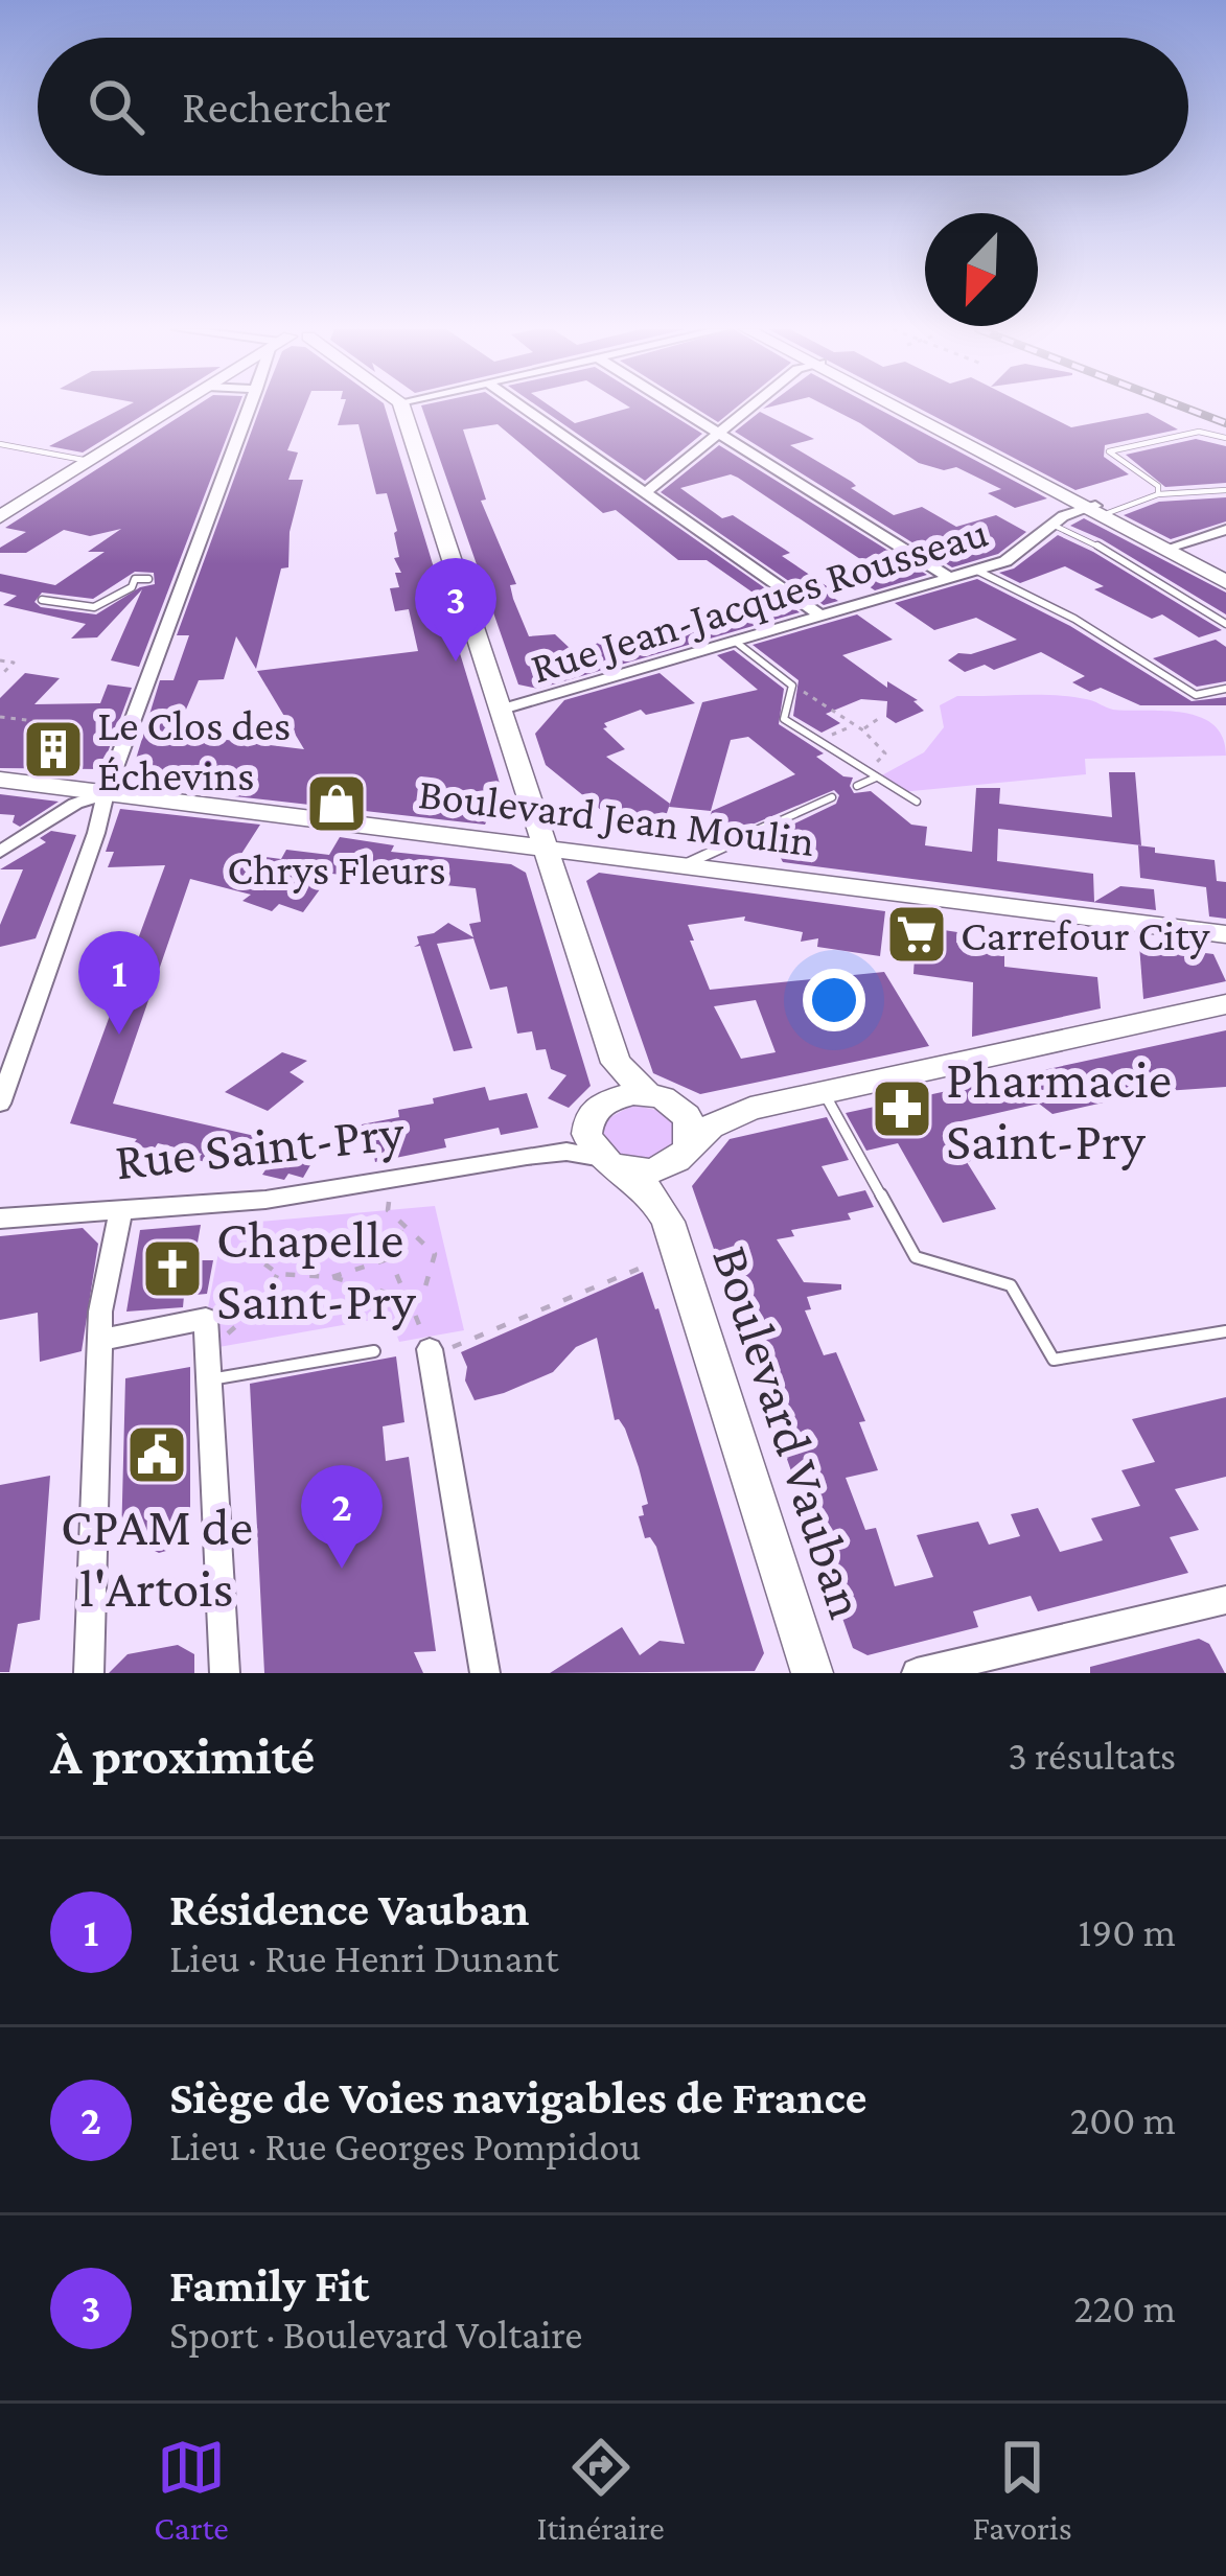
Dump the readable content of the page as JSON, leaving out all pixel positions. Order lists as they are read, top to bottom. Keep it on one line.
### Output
{"streets":{"street":["Rue Jean-Jacques Rousseau","Boulevard Jean Moulin","Rue Saint-Pry","Boulevard Vauban"]},"crossings":[["Rue Saint-Pry","Boulevard Vauban"]],"places":{"building":["Le Clos des Échevins"],"shop":["Chrys Fleurs"],"supermarket":["Carrefour City"],"pharmacy":["Pharmacie Saint-Pry"],"church":["Chapelle Saint-Pry"],"public building":["CPAM de l'Artois"]},"north":"bottom left","page":{"search":"Rechercher","pins":["3","1","2"],"heading":["À proximité","3 résultats"],"list":[{"mark":"1","name":"Résidence Vauban","note":"Lieu · Rue Henri Dunant","value":"190 m"},{"mark":"2","name":"Siège de Voies navigables de France","note":"Lieu · Rue Georges Pompidou","value":"200 m"},{"mark":"3","name":"Family Fit","note":"Sport · Boulevard Voltaire","value":"220 m"}],"nav":["Carte","Itinéraire","Favoris"]}}
